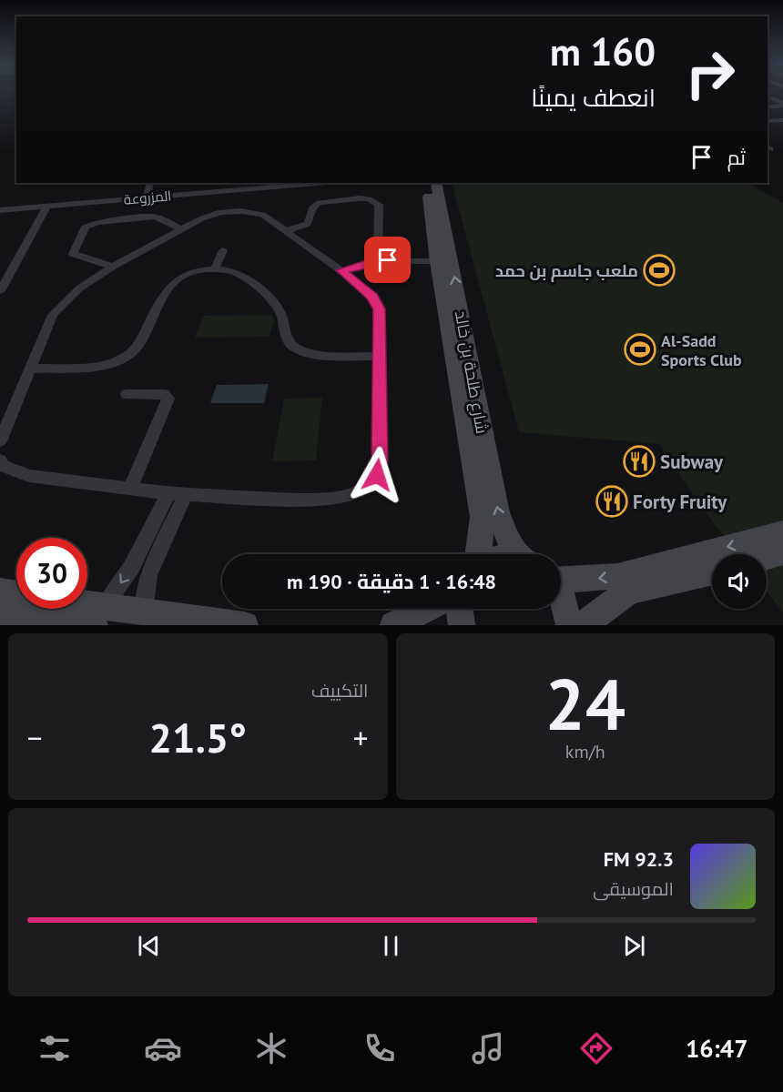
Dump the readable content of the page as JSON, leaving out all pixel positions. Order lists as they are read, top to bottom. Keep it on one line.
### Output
{"streets":{"street":["المزروعة","شارع طلحة بن خالد"]},"places":{"sports":["ملعب جاسم بن حمد","Al-Sadd Sports Club"],"restaurant":["Subway","Forty Fruity"]},"page":{"turn":["160 m","انعطف يمينًا"],"then":"ثم","limit":"30","trip":"16:48 · 1 دقيقة · 190 m","tile":[["24","km/h"],"التكييف"],"heat":["−","21.5°","+"],"song":["92.3 FM","الموسيقى"],"tabs":"16:47"}}
